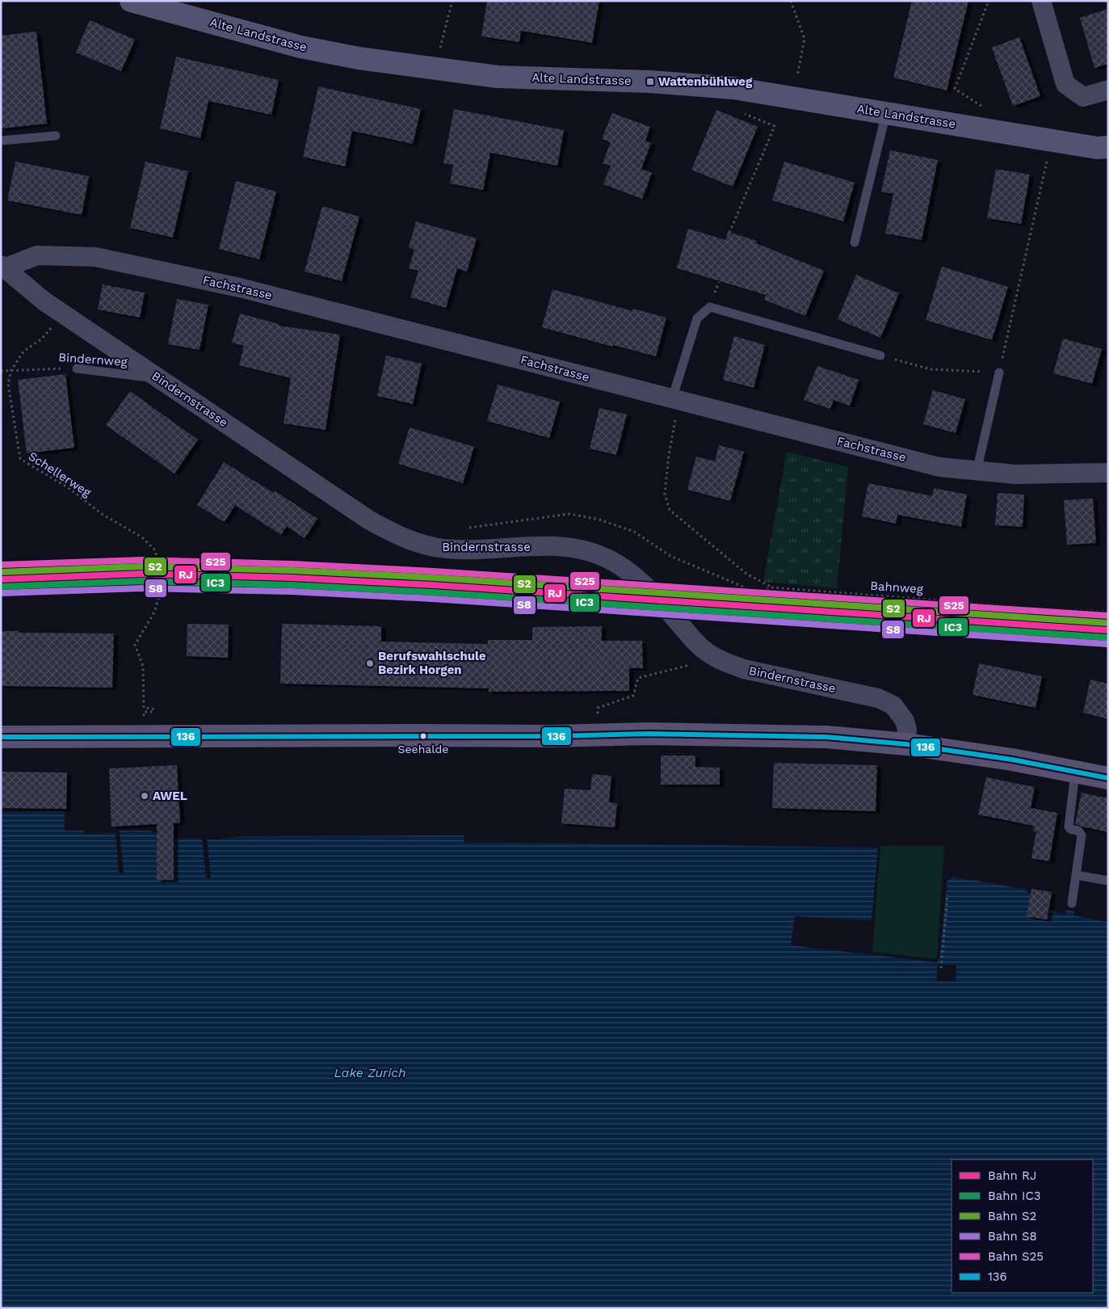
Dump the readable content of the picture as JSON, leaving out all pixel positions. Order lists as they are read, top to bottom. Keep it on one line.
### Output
{"streets":{"main road":["Alte Landstrasse"],"street":["Fachstrasse","Bindernstrasse"],"lane":["Bindernweg"],"path":["Schellerweg","Bahnweg"]},"crossings":[["Fachstrasse","Bindernstrasse"],["Bindernweg","Bindernstrasse"],["Bindernweg","Schellerweg"],["Bindernstrasse","Schellerweg"]],"water":["Lake Zurich"],"places":{"transit":["Wattenbühlweg"],"other":["Berufswahlschule Bezirk Horgen","Seehalde","AWEL"]},"lines":["rail line S25","rail line S2","rail line RJ","rail line IC3","rail line S8","transit line 136"],"legend":["Bahn RJ","Bahn IC3","Bahn S2","Bahn S8","Bahn S25","136"]}
